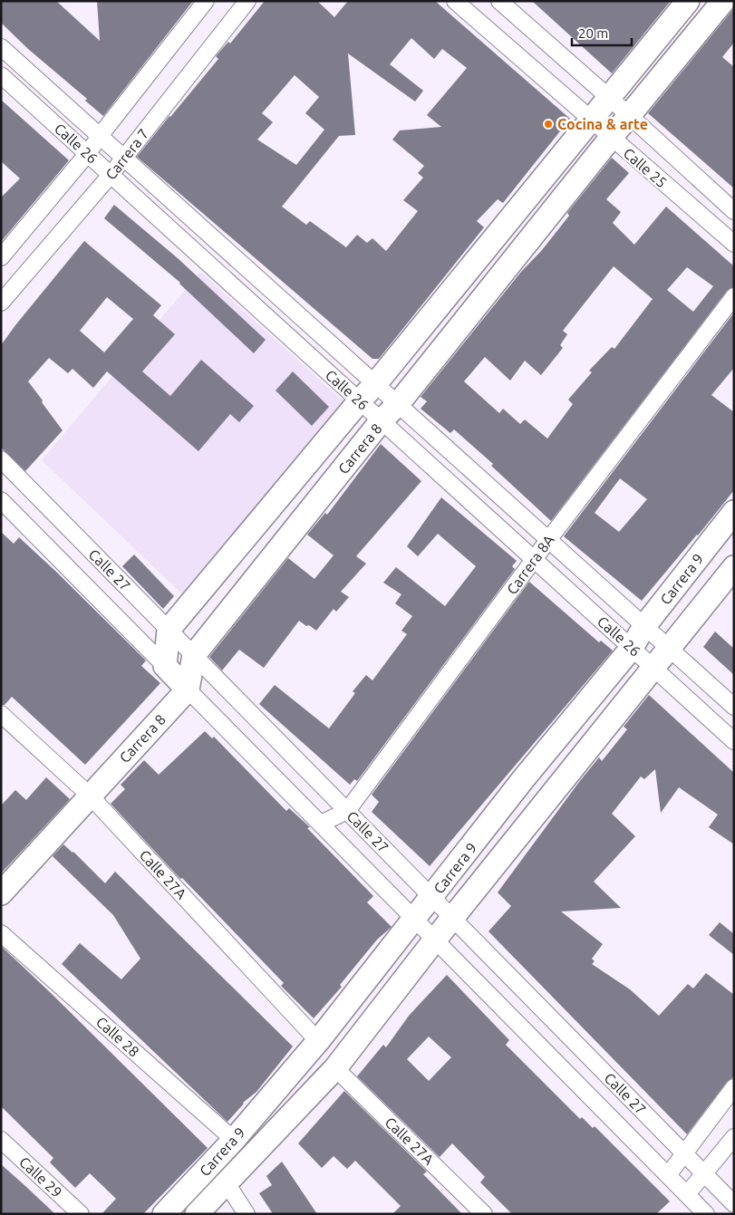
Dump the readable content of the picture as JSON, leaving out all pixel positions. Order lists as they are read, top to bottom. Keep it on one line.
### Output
{"streets":{"street":["Calle 26","Carrera 7","Calle 25","Carrera 8","Carrera 8A","Calle 27","Carrera 9","Calle 27A","Calle 28","Calle 29"]},"crossings":[["Calle 26","Carrera 7"],["Calle 26","Carrera 8"],["Calle 26","Carrera 8A"],["Calle 26","Carrera 9"],["Calle 25","Carrera 8"],["Carrera 8","Calle 27"],["Carrera 8","Calle 27A"],["Carrera 8A","Calle 27"],["Calle 27","Carrera 9"],["Carrera 9","Calle 27A"],["Carrera 9","Calle 28"]],"places":["Cocina & arte"],"scale_bar":"20 m"}
